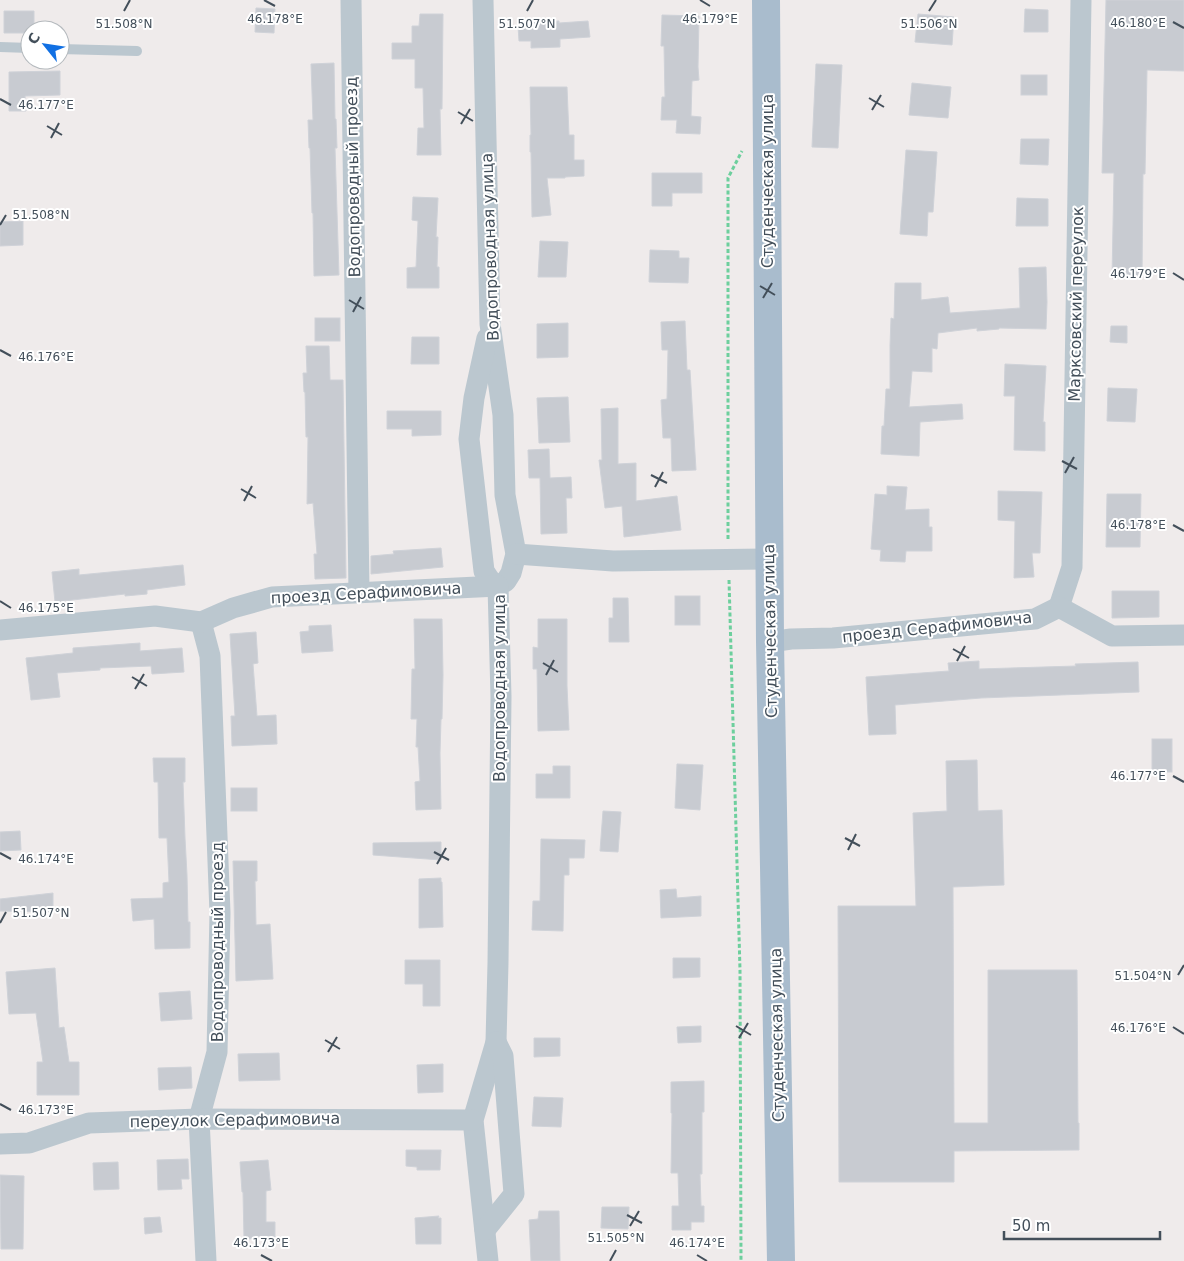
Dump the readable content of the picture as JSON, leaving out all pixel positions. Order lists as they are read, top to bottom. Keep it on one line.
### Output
{"streets":{"main road":["Студенческая улица"],"street":["Водопроводный проезд","Водопроводная улица","Марксовский переулок","проезд Серафимовича","переулок Серафимовича"]},"crossings":[["Водопроводный проезд","проезд Серафимовича"],["Водопроводный проезд","переулок Серафимовича"],["Студенческая улица","проезд Серафимовича"],["Водопроводная улица","проезд Серафимовича"],["Водопроводная улица","переулок Серафимовича"],["Марксовский переулок","проезд Серафимовича"]],"scale_bar":"50 m","north":"top left","coordinates":["46.178°E","46.179°E","46.180°E","51.508°N","51.507°N","51.506°N","46.177°E","46.176°E","46.175°E","46.174°E","51.504°N","46.173°E","51.505°N"]}
